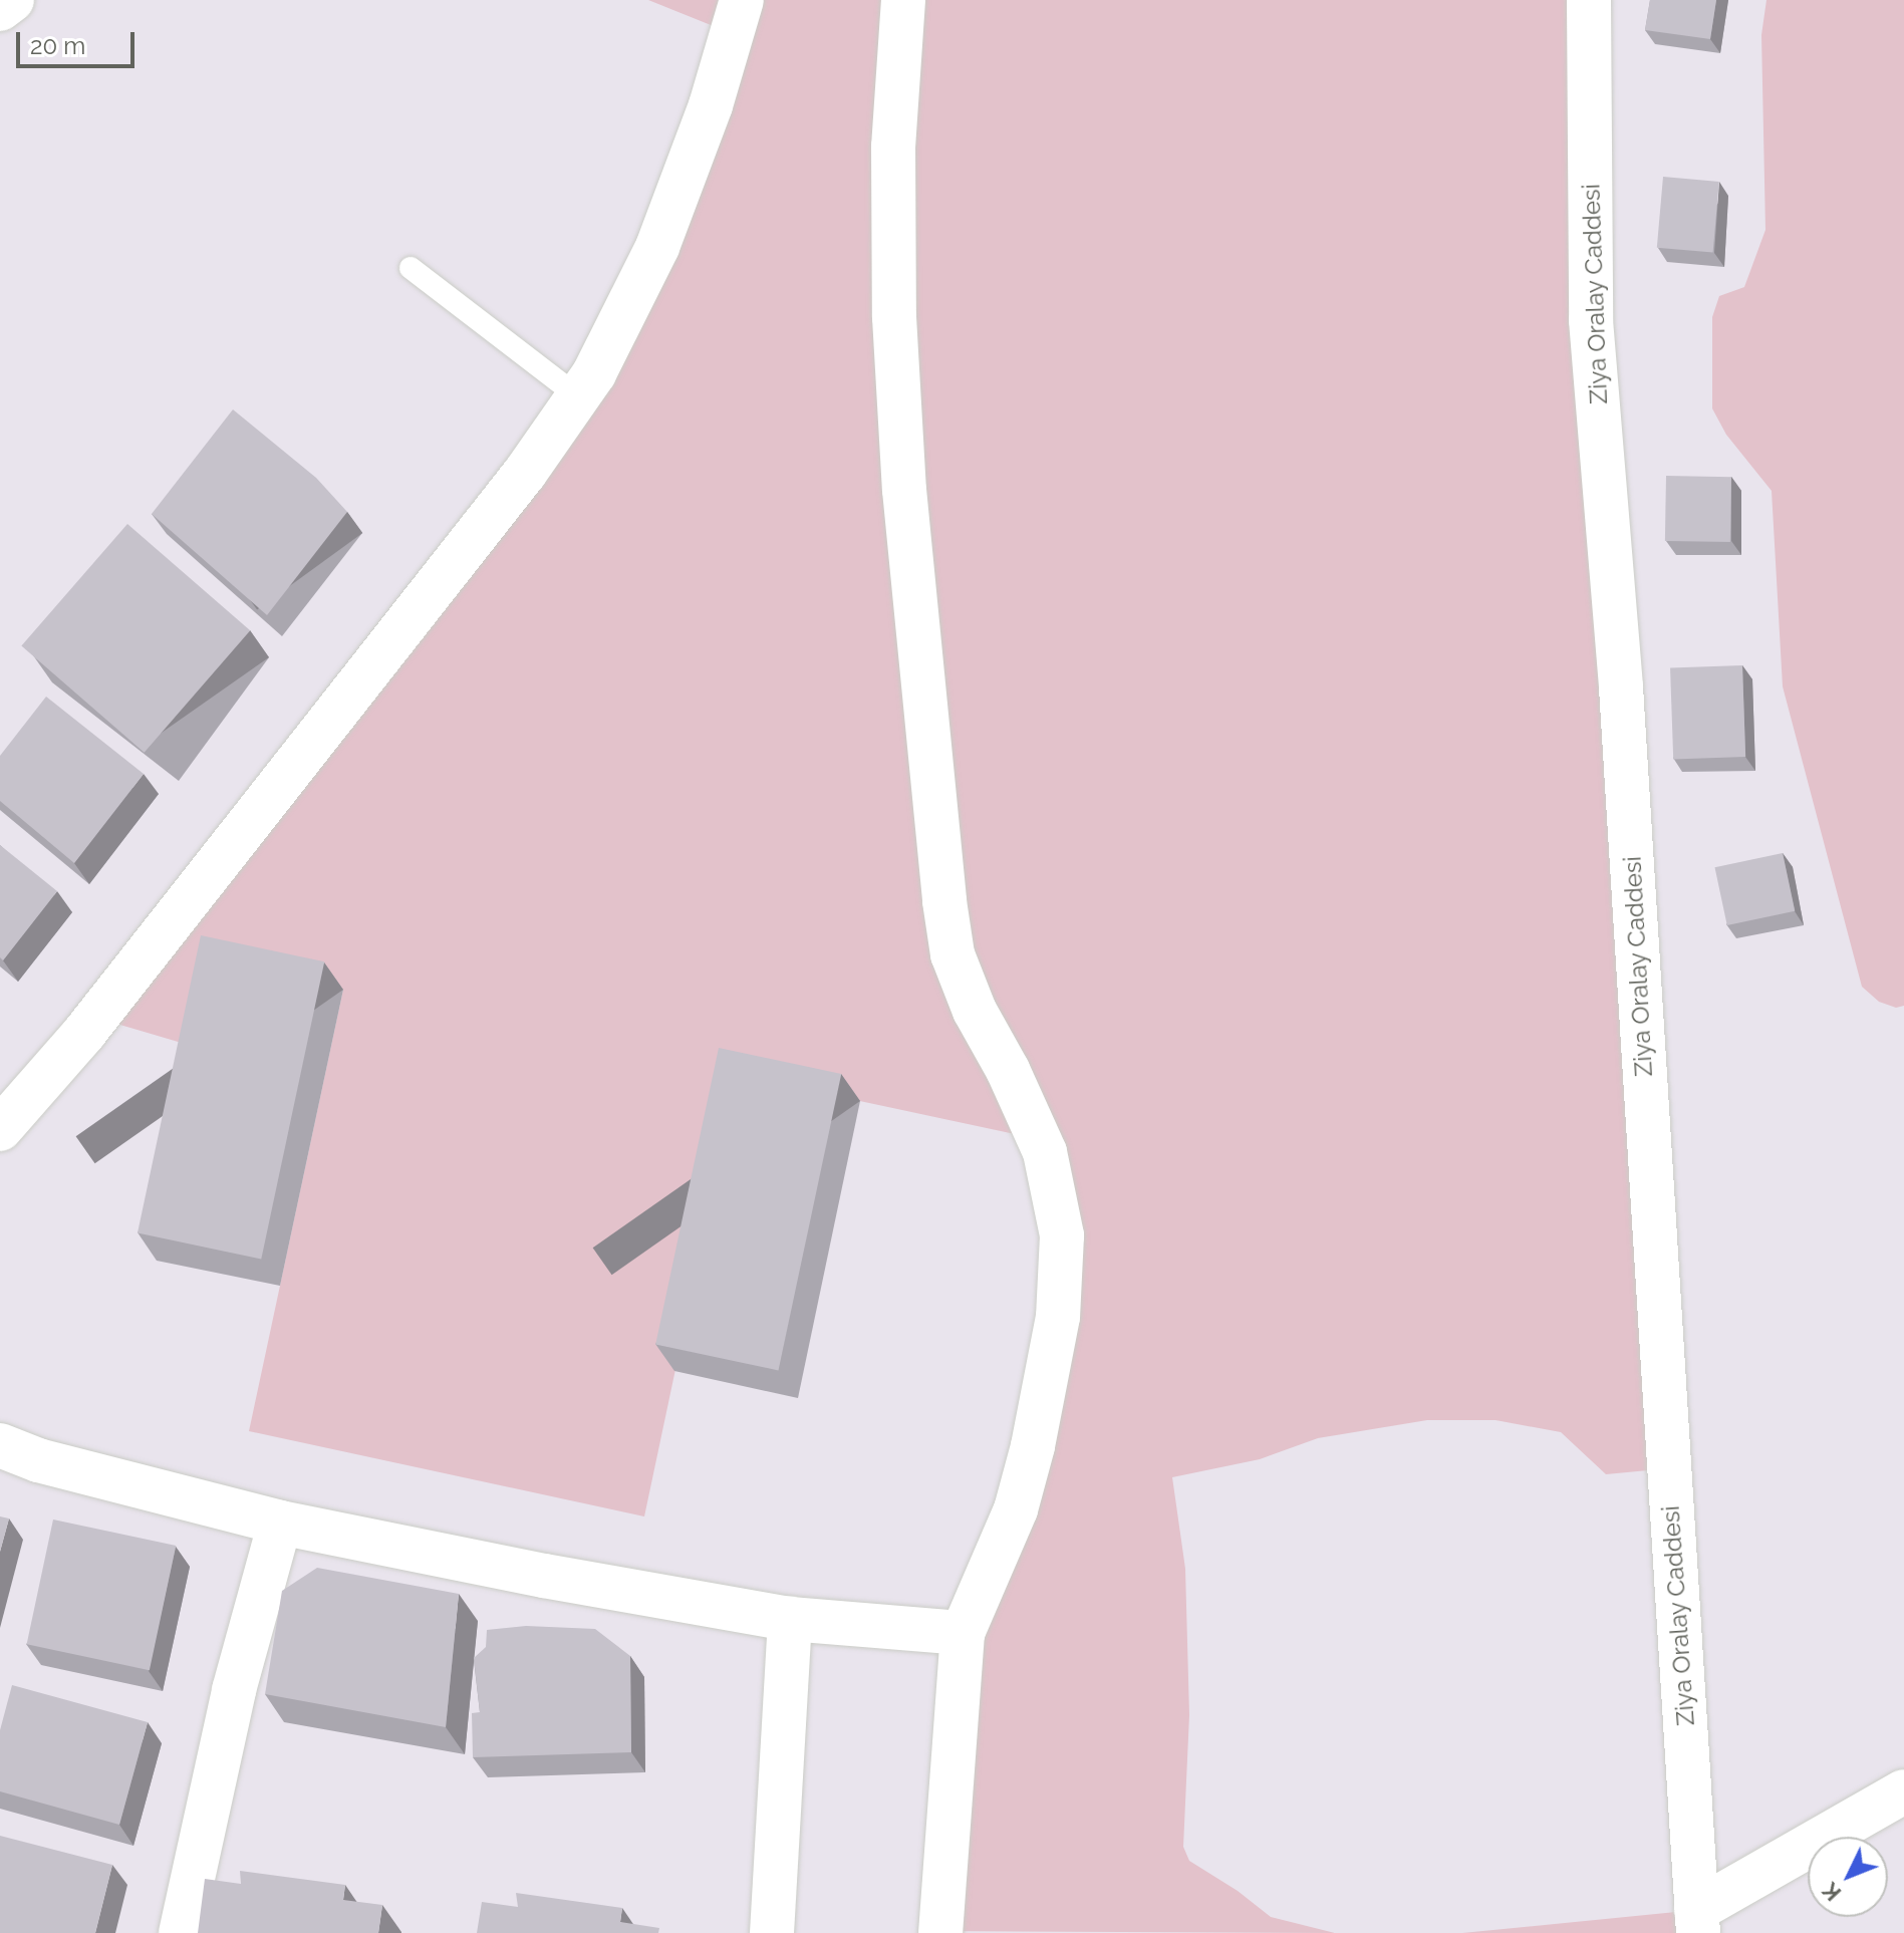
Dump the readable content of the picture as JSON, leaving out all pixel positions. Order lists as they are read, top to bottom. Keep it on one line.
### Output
{"streets":{"street":["Ziya Oralay Caddesi"]},"scale_bar":"20 m","north":"bottom left"}
